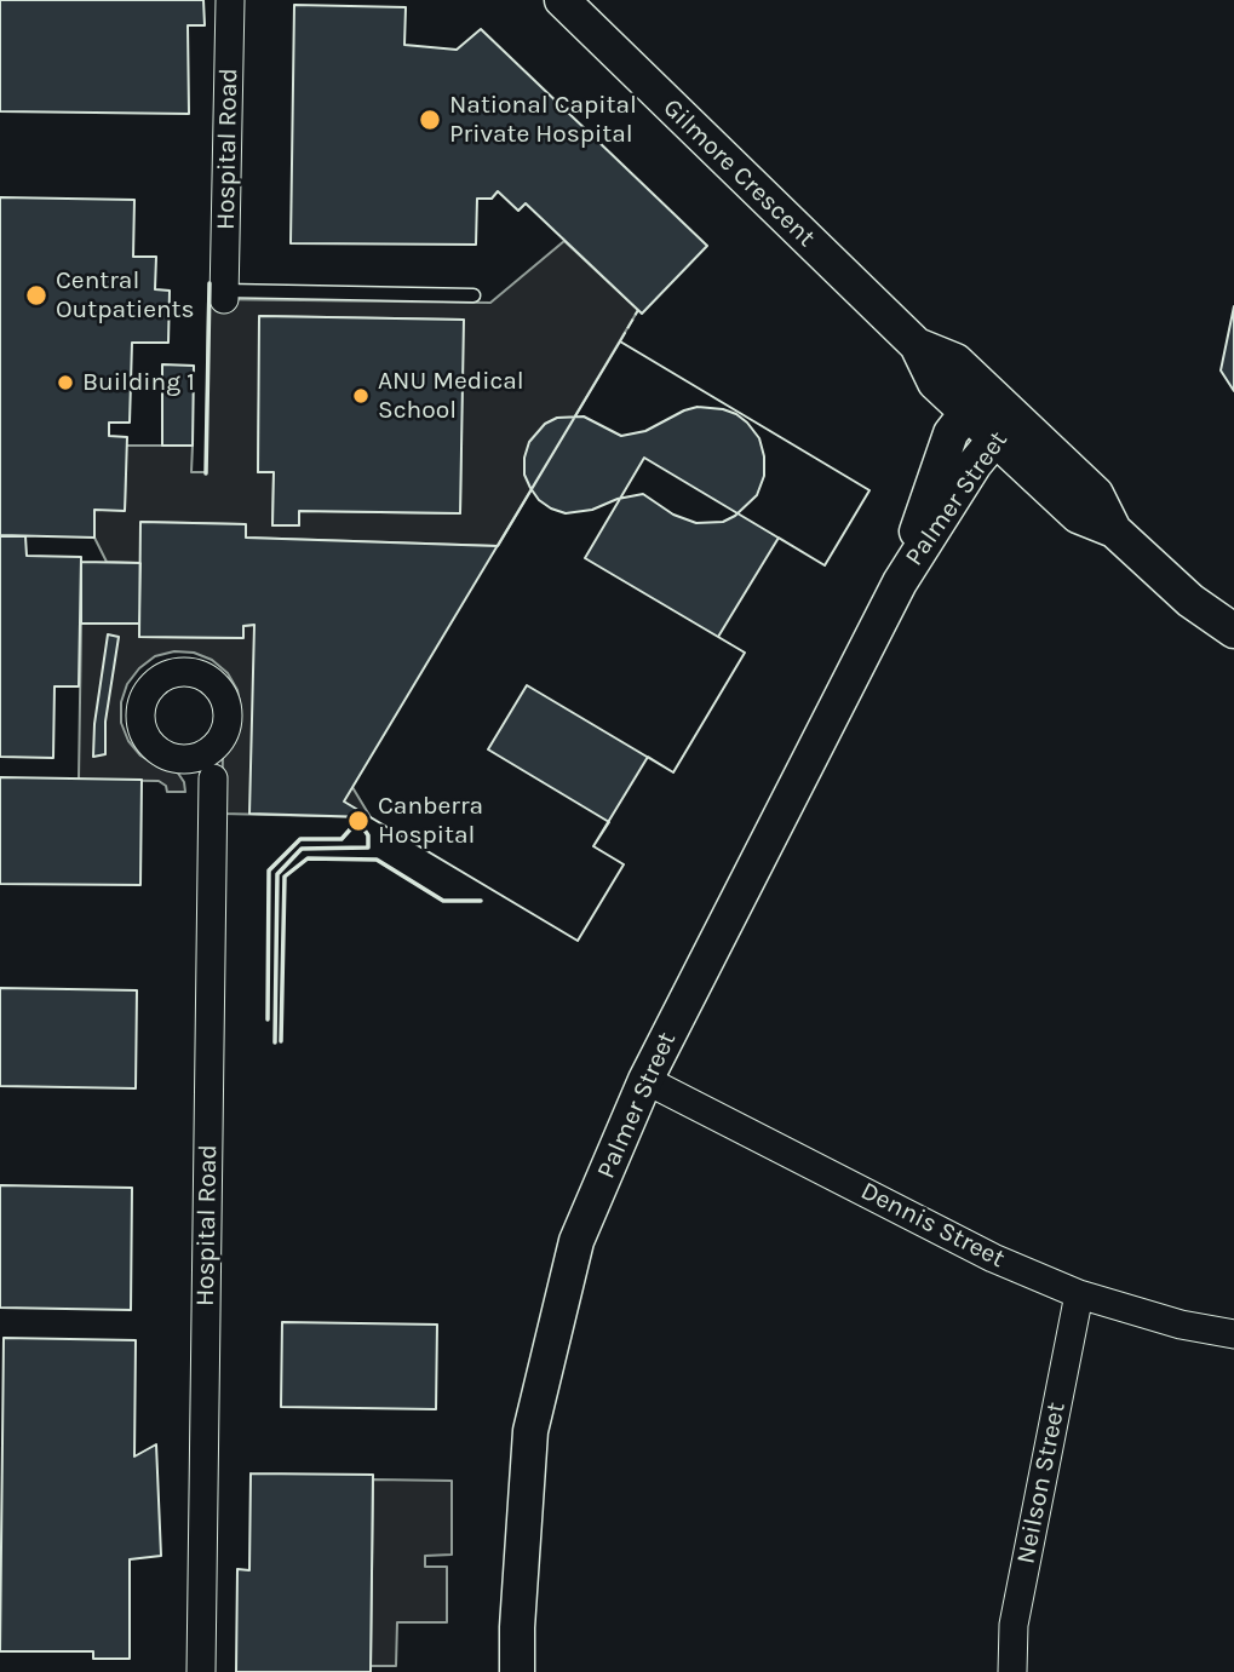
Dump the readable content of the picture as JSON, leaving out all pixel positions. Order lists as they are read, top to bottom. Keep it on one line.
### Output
{"streets":{"street":["Hospital Road","Gilmore Crescent","Palmer Street","Dennis Street","Neilson Street"]},"crossings":[["Gilmore Crescent","Palmer Street"],["Palmer Street","Dennis Street"],["Dennis Street","Neilson Street"]],"places":["National Capital Private Hospital","Central Outpatients","Building 1","ANU Medical School","Canberra Hospital"]}
